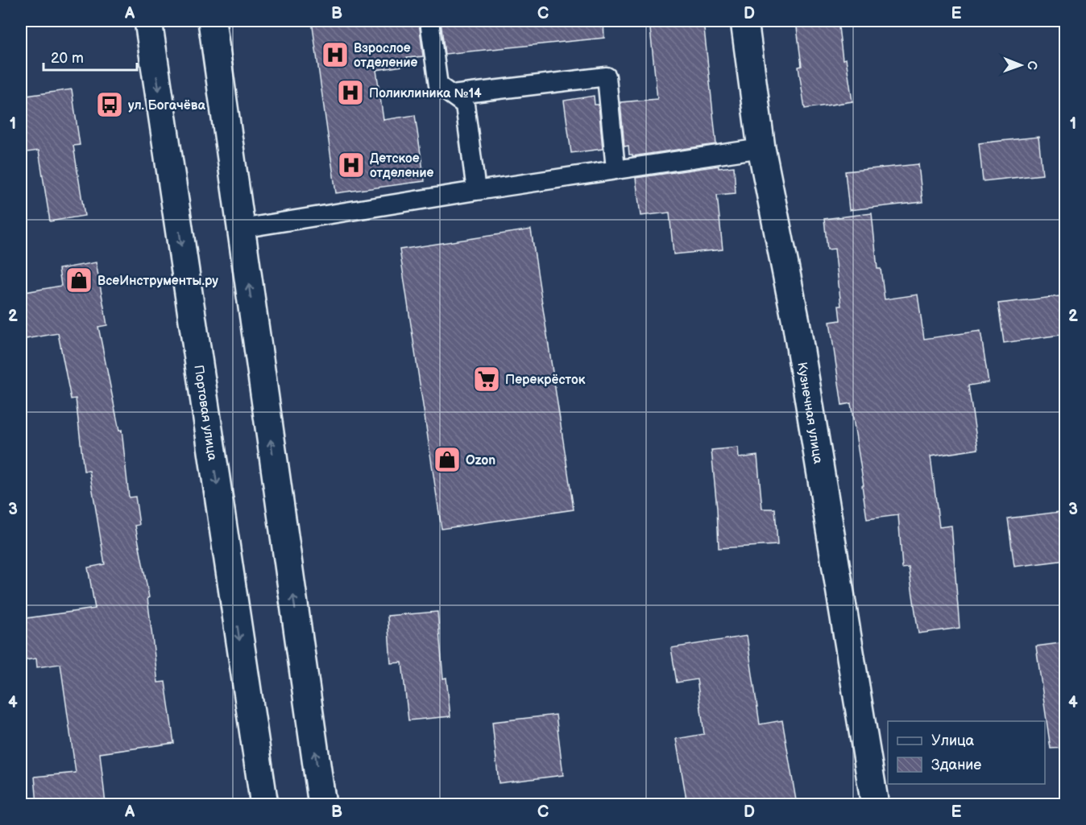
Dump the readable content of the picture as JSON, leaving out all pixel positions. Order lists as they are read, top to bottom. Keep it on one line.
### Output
{"streets":{"main road":["Портовая улица","Кузнечная улица"]},"places":{"hospital":["Взрослое отделение","Поликлиника №14","Детское отделение"],"bus stop":["ул. Богачёва"],"shop":["ВсеИнструменты.ру","Ozon"],"supermarket":["Перекрёсток"]},"legend":["Улица","Здание"],"scale_bar":"20 m","north":"right","grid":{"columns":["A","B","C","D","E"],"rows":["1","2","3","4"]}}
